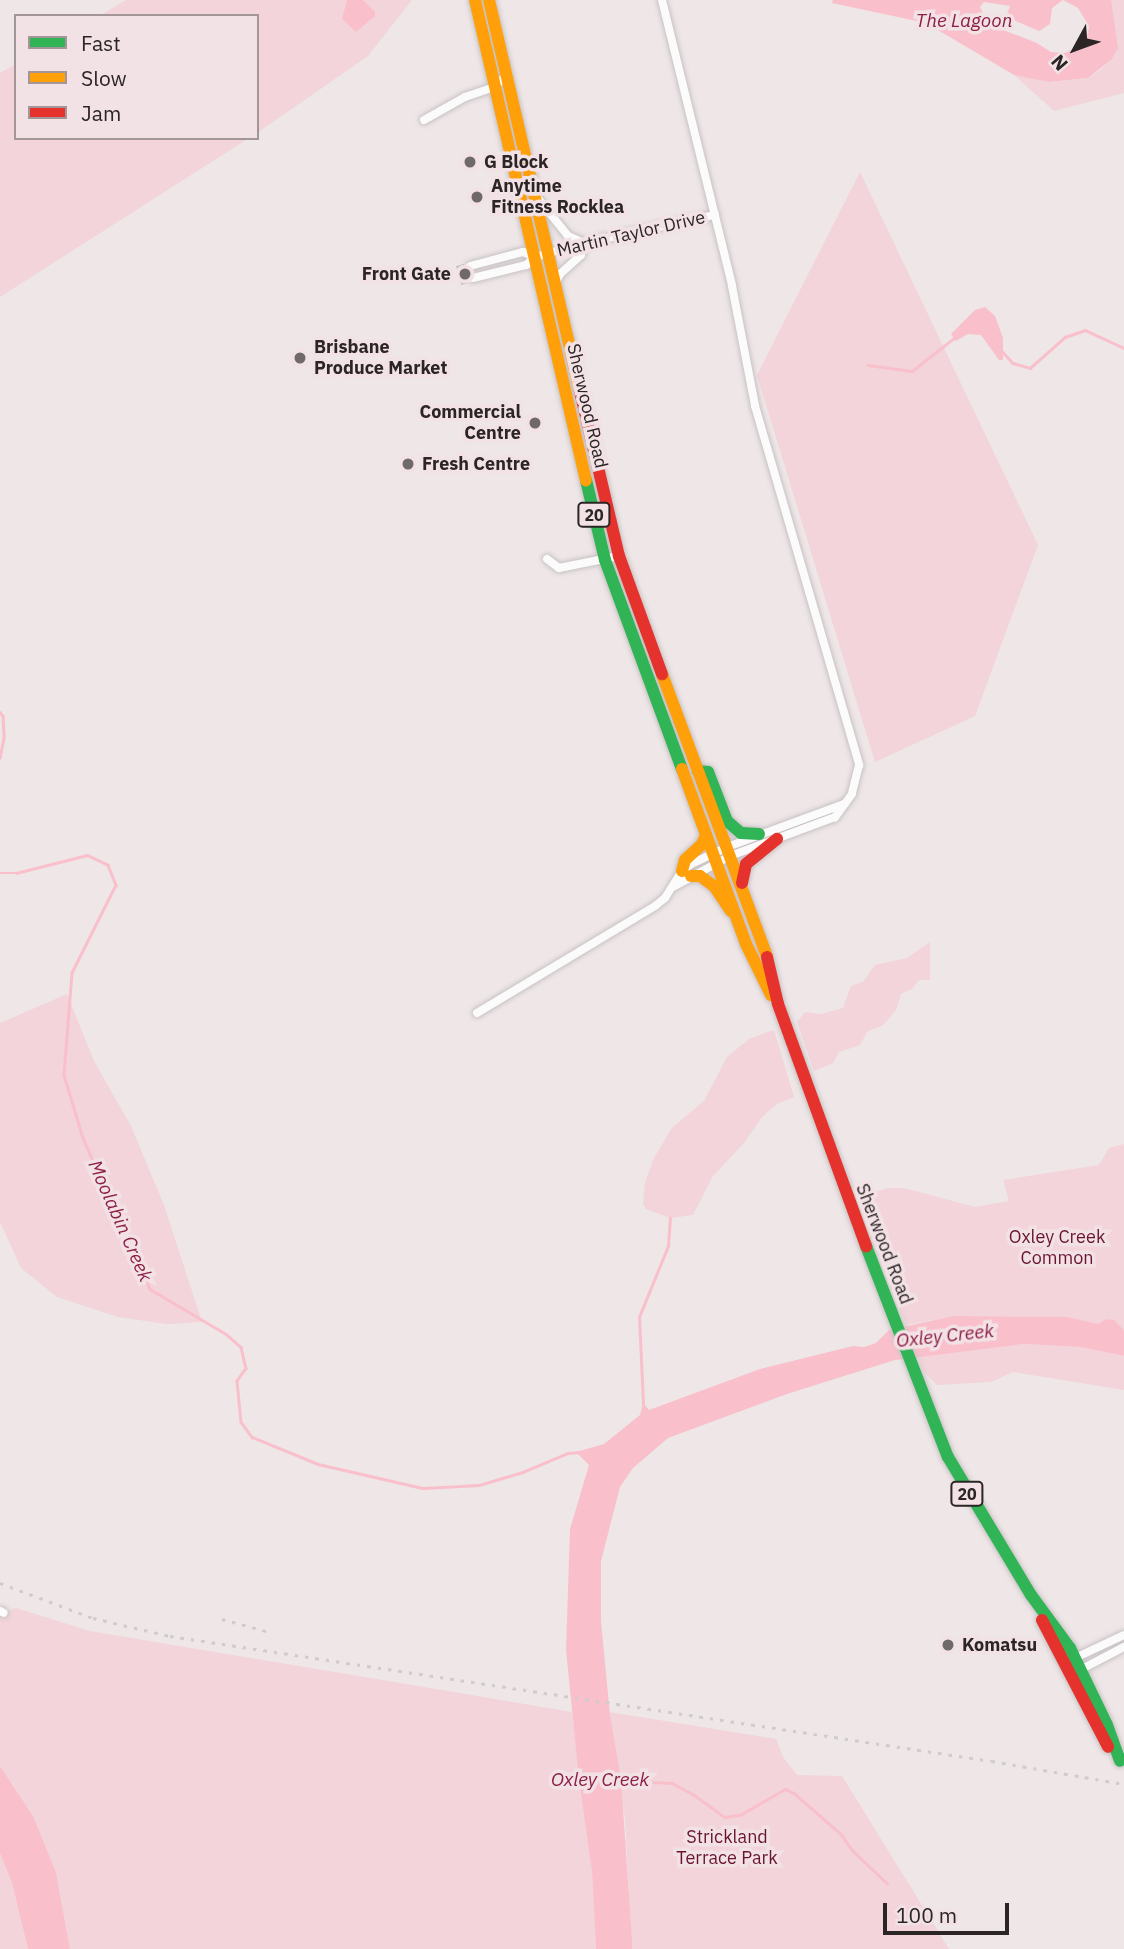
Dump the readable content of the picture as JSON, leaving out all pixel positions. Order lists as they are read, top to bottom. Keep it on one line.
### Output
{"streets":{"main road":["Sherwood Road","20"],"street":["Martin Taylor Drive"]},"crossings":[["Martin Taylor Drive","Sherwood Road"]],"water":["The Lagoon","Moolabin Creek","Oxley Creek"],"parks":["Oxley Creek Common","Strickland Terrace Park"],"places":["G Block","Anytime Fitness Rocklea","Front Gate","Brisbane Produce Market","Commercial Centre","Fresh Centre","Komatsu"],"legend":["Fast","Slow","Jam"],"scale_bar":"100 m","north":"bottom left"}
